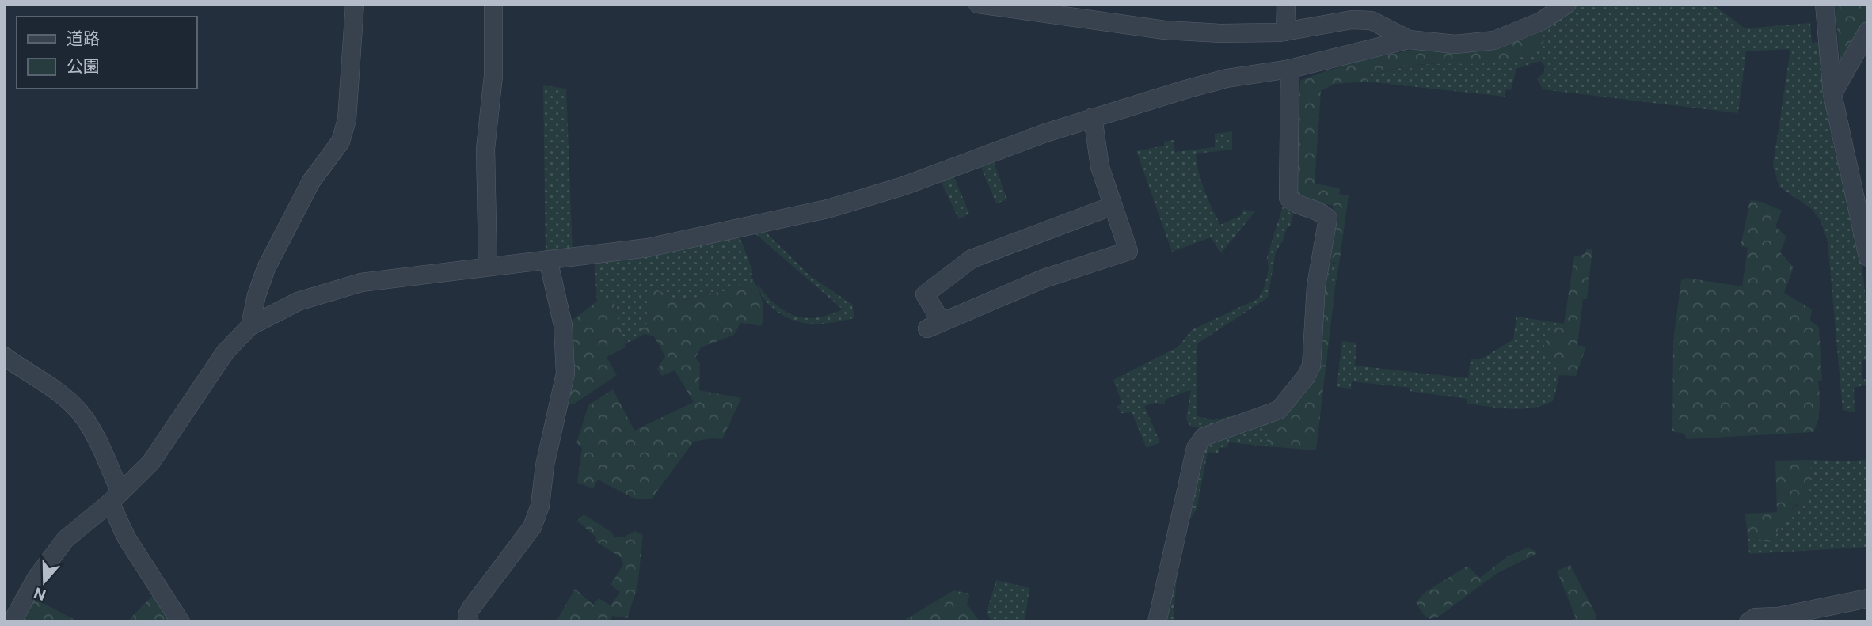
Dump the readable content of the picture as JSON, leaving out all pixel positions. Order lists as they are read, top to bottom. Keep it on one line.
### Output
{"legend":["道路","公園"],"north":"bottom"}
